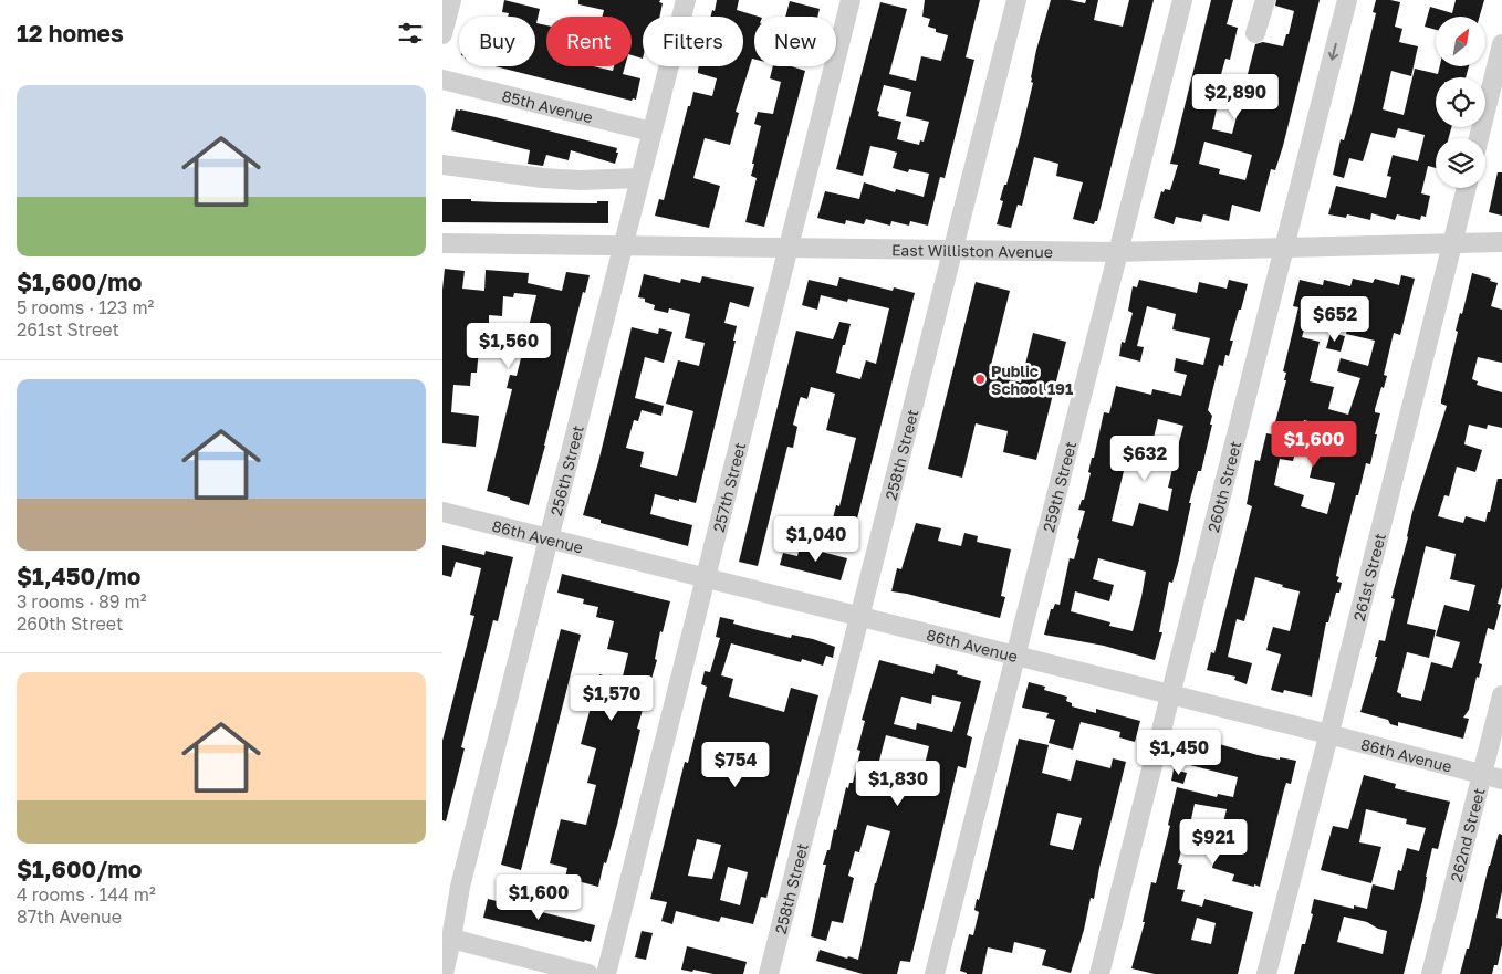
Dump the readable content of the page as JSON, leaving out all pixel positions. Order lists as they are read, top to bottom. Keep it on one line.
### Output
{"streets":{"street":["85th Avenue","East Williston Avenue","258th Street","256th Street","257th Street","259th Street","260th Street","86th Avenue","261st Street","262nd Street"]},"crossings":[["85th Avenue","256th Street"],["East Williston Avenue","258th Street"],["East Williston Avenue","256th Street"],["East Williston Avenue","257th Street"],["East Williston Avenue","259th Street"],["East Williston Avenue","260th Street"],["East Williston Avenue","261st Street"],["258th Street","86th Avenue"],["256th Street","86th Avenue"],["257th Street","86th Avenue"],["259th Street","86th Avenue"],["260th Street","86th Avenue"],["86th Avenue","261st Street"],["86th Avenue","262nd Street"]],"places":["Public School 191"],"north":"top right","page":{"heading":"12 homes","chip":["Buy","Rent","Filters","New"],"list":[{"name":"$1,600/mo","note":"5 rooms · 123 m² · 261st Street"},{"name":"$1,450/mo","note":"3 rooms · 89 m² · 260th Street"},{"name":"$1,600/mo","note":"4 rooms · 144 m² · 87th Avenue"}],"price":["$2,890","$652","$1,560","$1,600","$632","$1,040","$1,570","$1,450","$754","$1,830","$921","$1,600"]}}
